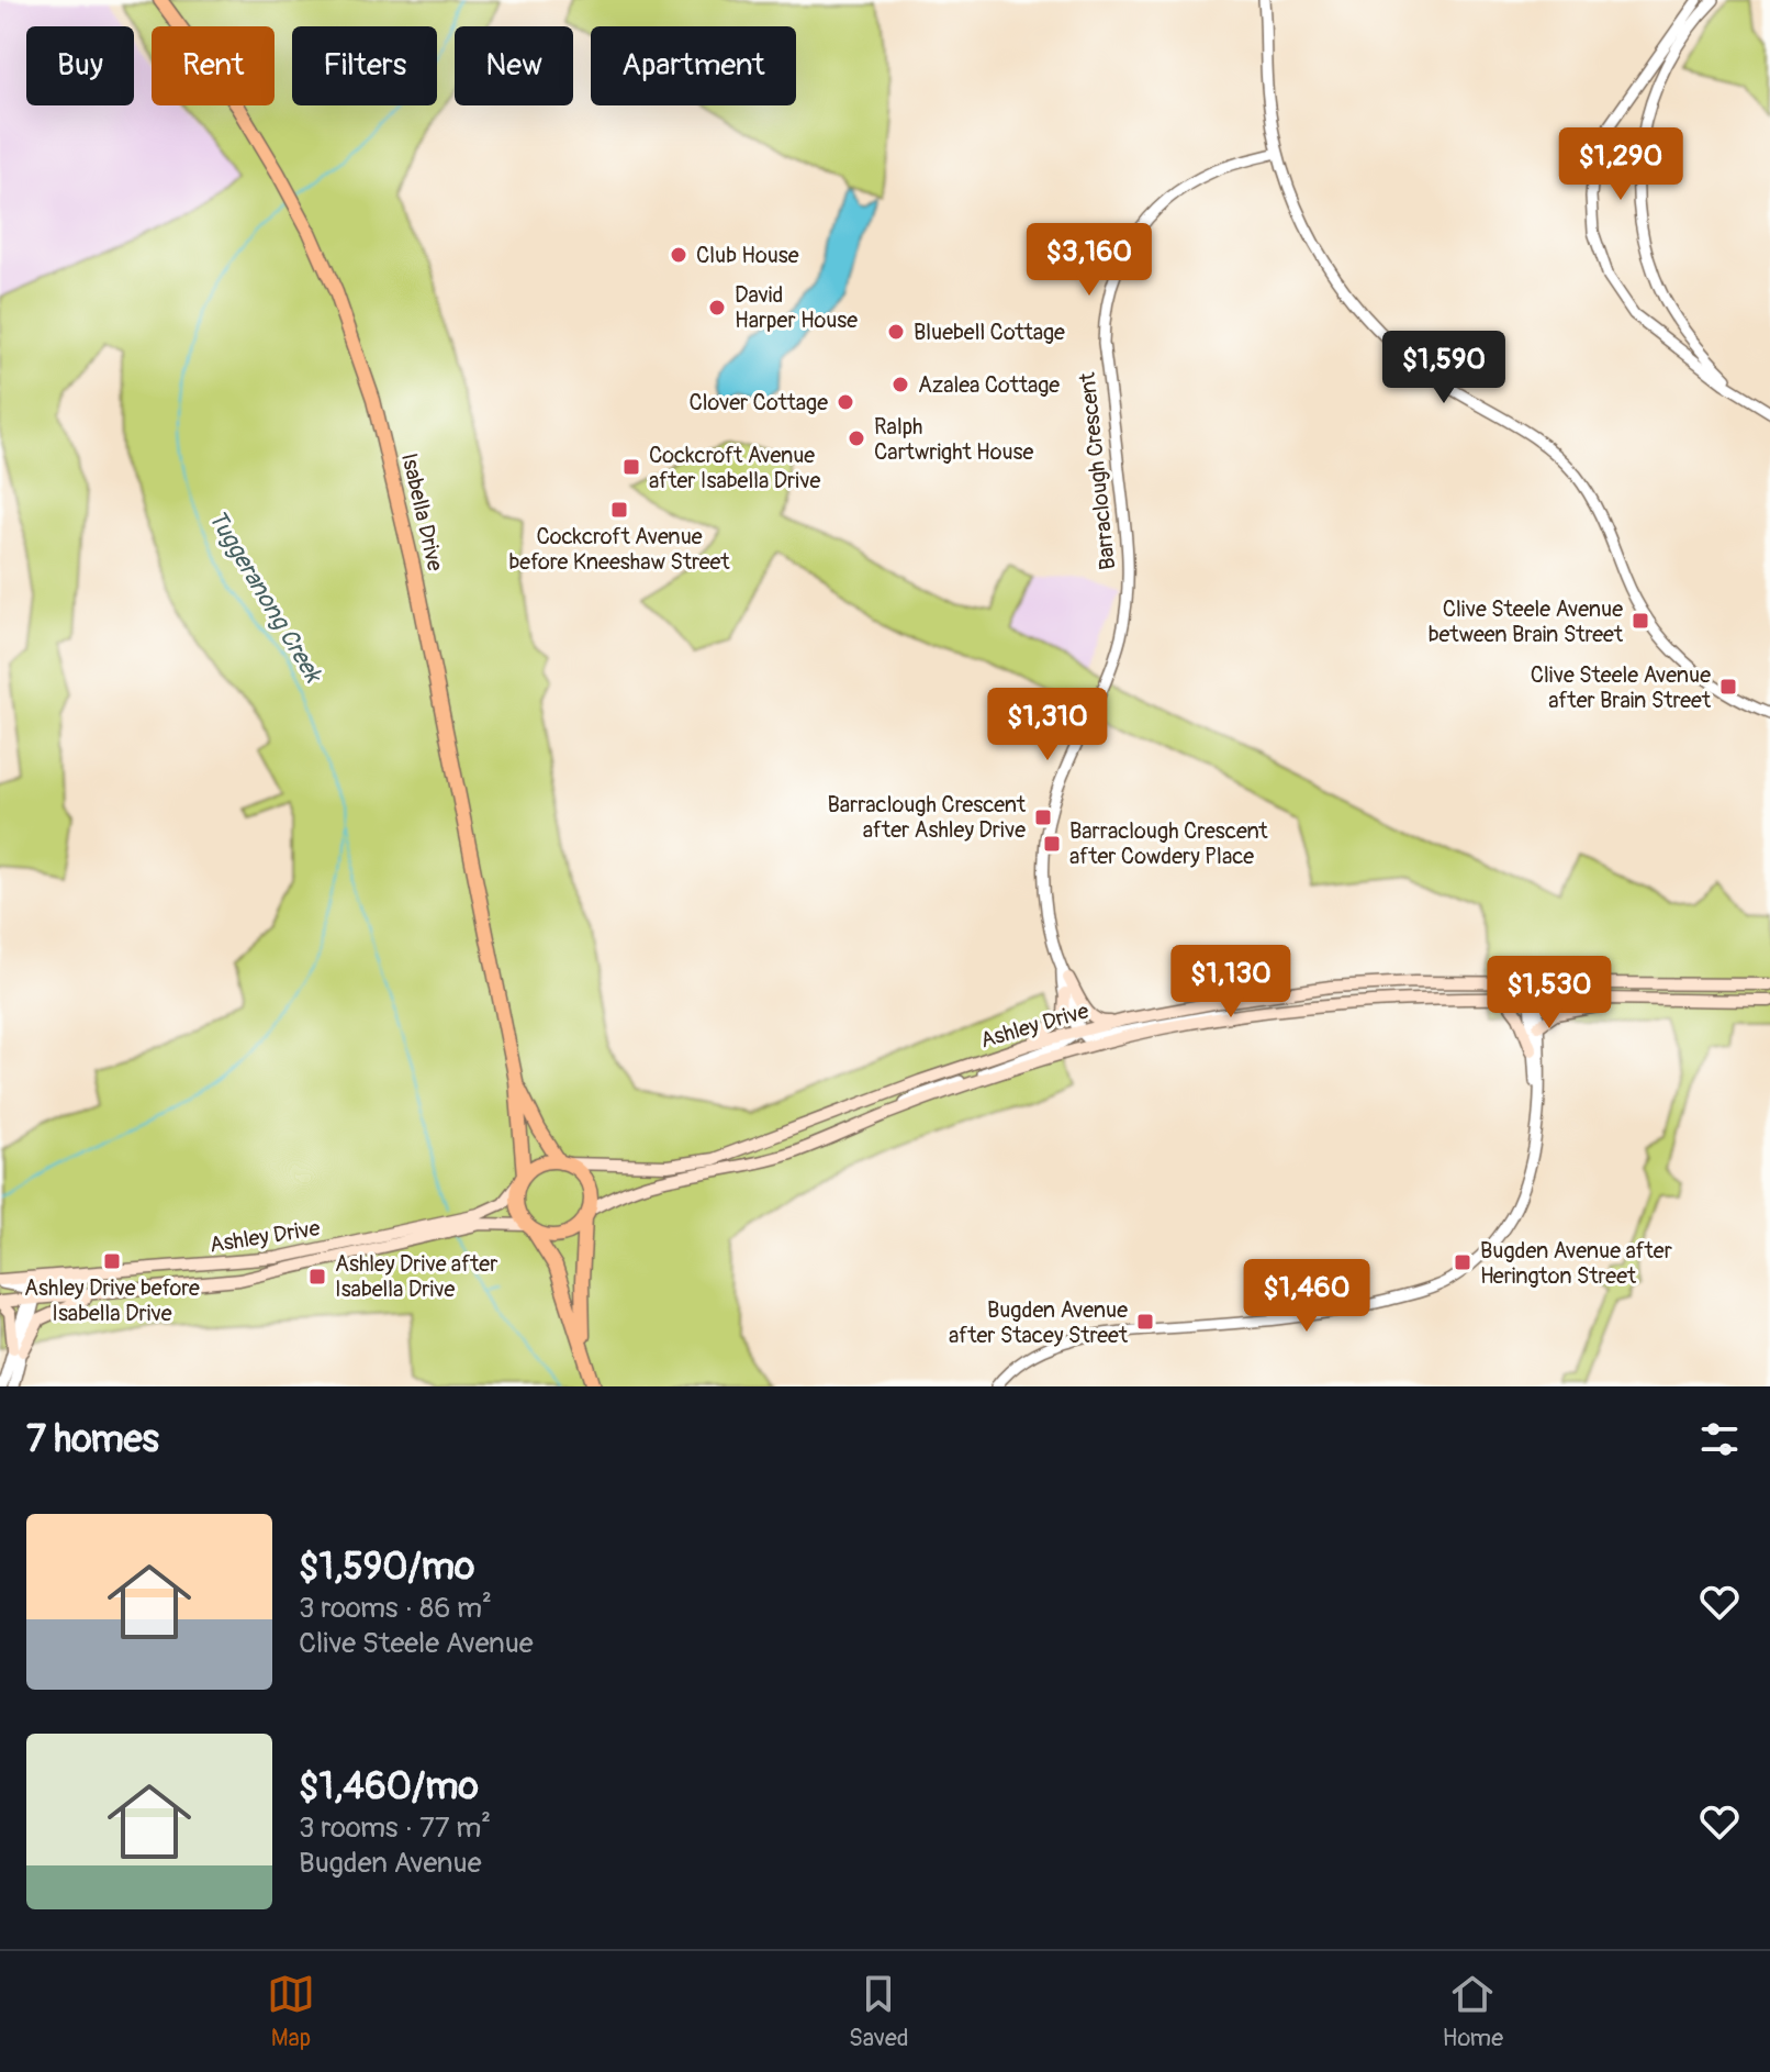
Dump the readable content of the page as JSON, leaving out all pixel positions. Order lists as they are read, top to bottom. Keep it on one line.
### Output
{"streets":{"main road":["Isabella Drive","Ashley Drive"],"street":["Barraclough Crescent"]},"crossings":[["Barraclough Crescent","Ashley Drive"],["Isabella Drive","Ashley Drive"]],"water":["Tuggeranong Creek"],"places":{"other":["Club House","David Harper House","Bluebell Cottage","Azalea Cottage","Clover Cottage","Ralph Cartwright House"],"transit":["Cockcroft Avenue after Isabella Drive","Cockcroft Avenue before Kneeshaw Street","Clive Steele Avenue between Brain Street","Clive Steele Avenue after Brain Street","Barraclough Crescent after Ashley Drive","Barraclough Crescent after Cowdery Place","Ashley Drive before Isabella Drive","Bugden Avenue after Herington Street","Ashley Drive after Isabella Drive","Bugden Avenue after Stacey Street"]},"page":{"chip":["Buy","Rent","Filters","New","Apartment"],"price":["$1,290","$3,160","$1,590","$1,310","$1,130","$1,530","$1,460"],"heading":"7 homes","list":[{"name":"$1,590/mo","note":"3 rooms · 86 m² · Clive Steele Avenue"},{"name":"$1,460/mo","note":"3 rooms · 77 m² · Bugden Avenue"}],"tabs":["Map","Saved","Home"]}}
